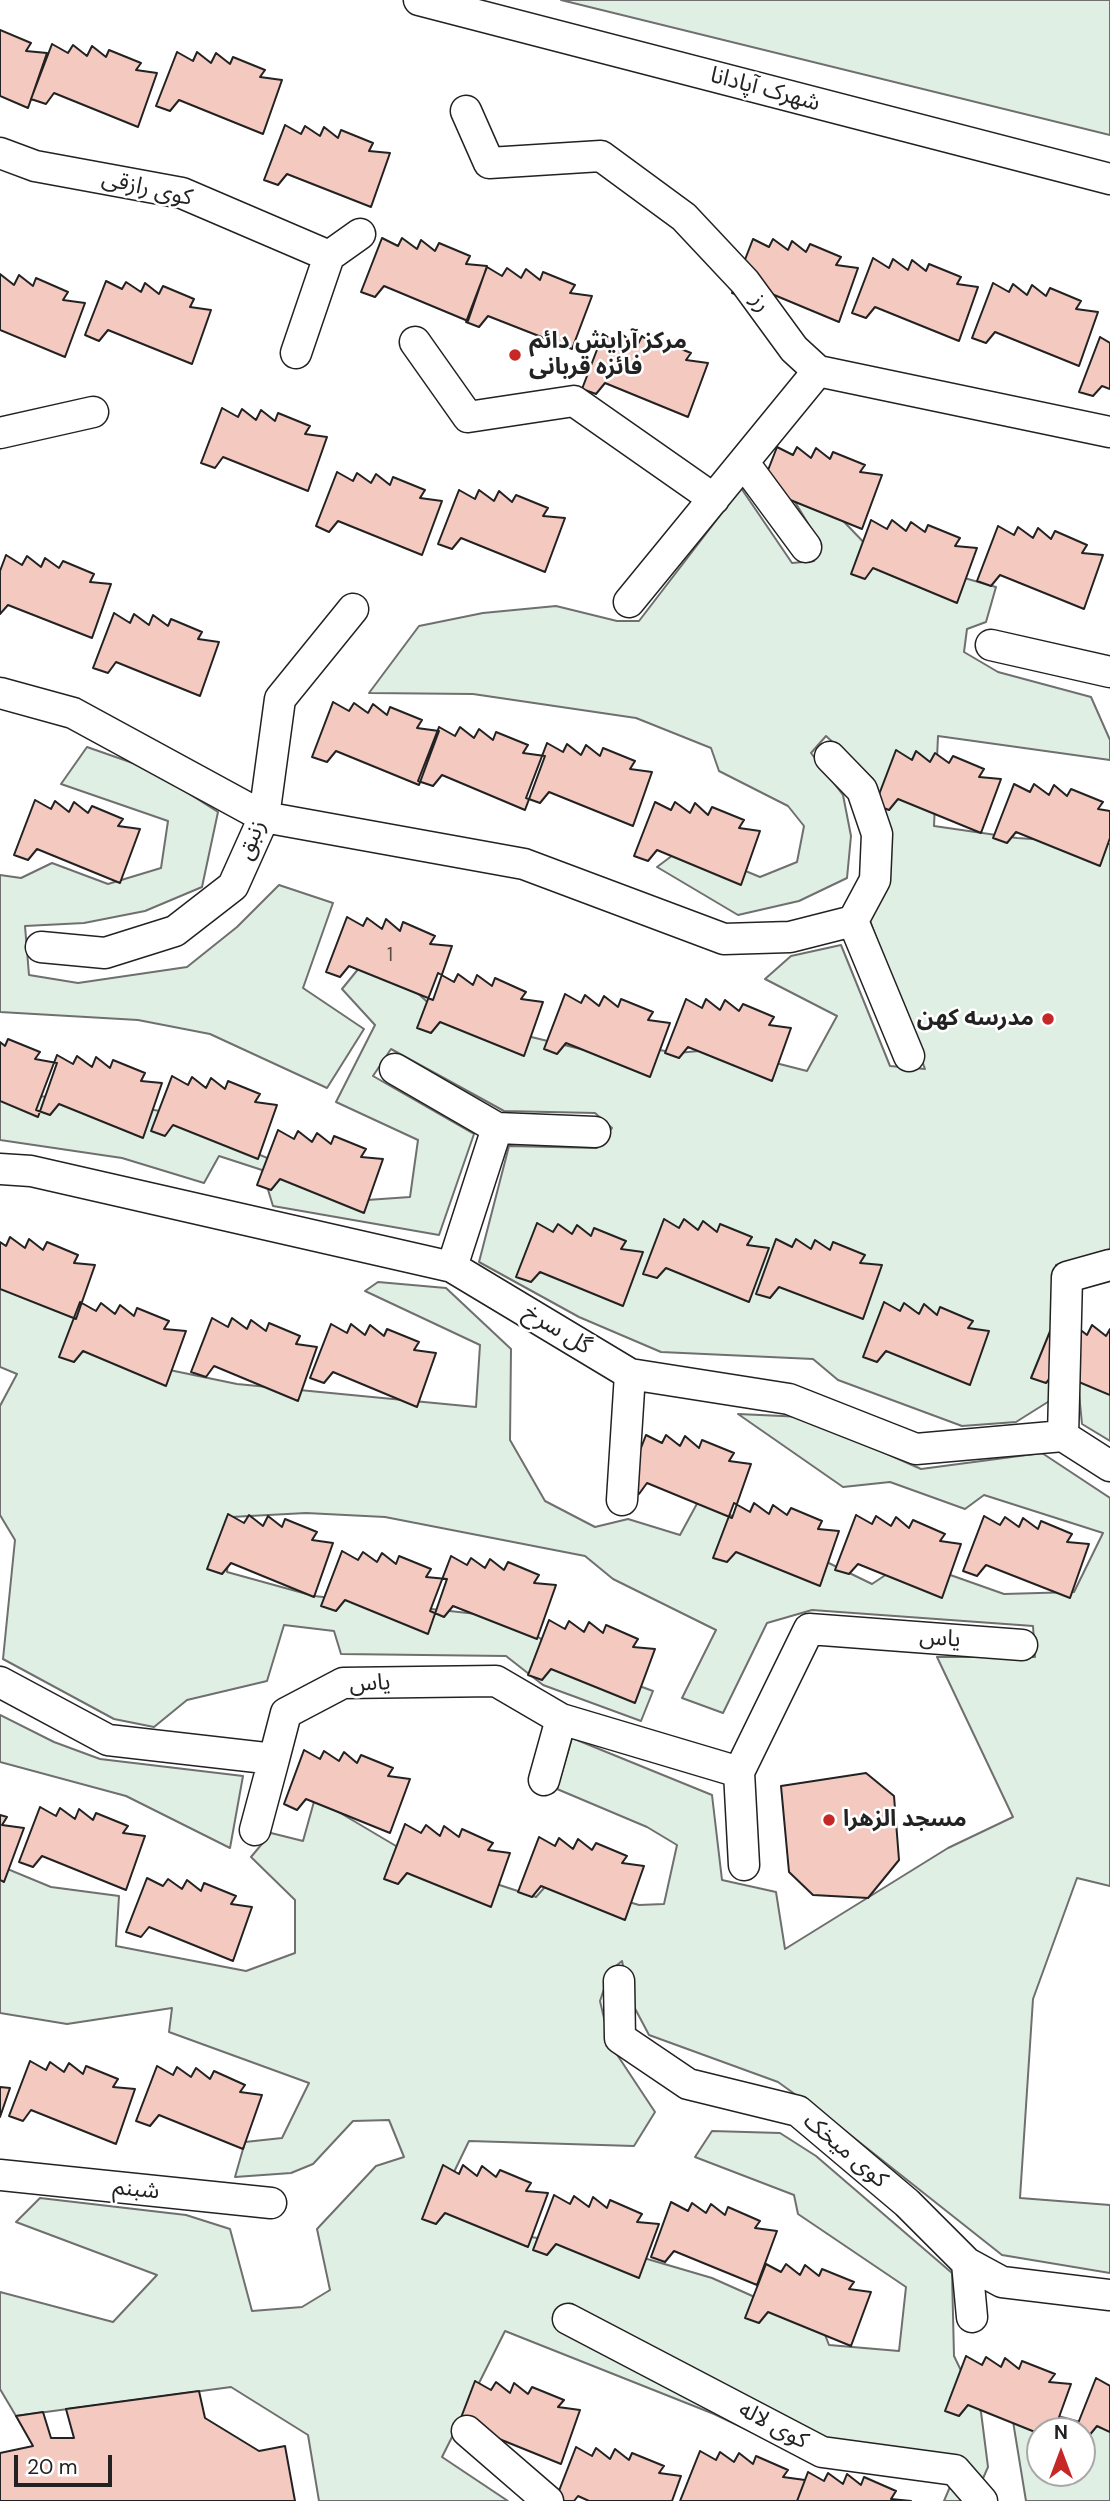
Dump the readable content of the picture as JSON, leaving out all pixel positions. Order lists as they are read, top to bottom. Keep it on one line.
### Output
{"streets":{"street":["شهرک آپادانا","کوی رازقی","رز","زنبق","گل سرخ","یاس","کوی میخک","شبنم","کوی لاله"]},"places":["مرکز آرایش دائم فائزه قربانی","مدرسه کهن","مسجد الزهرا"],"house_numbers":["1"],"scale_bar":"20 m","north":"top"}
